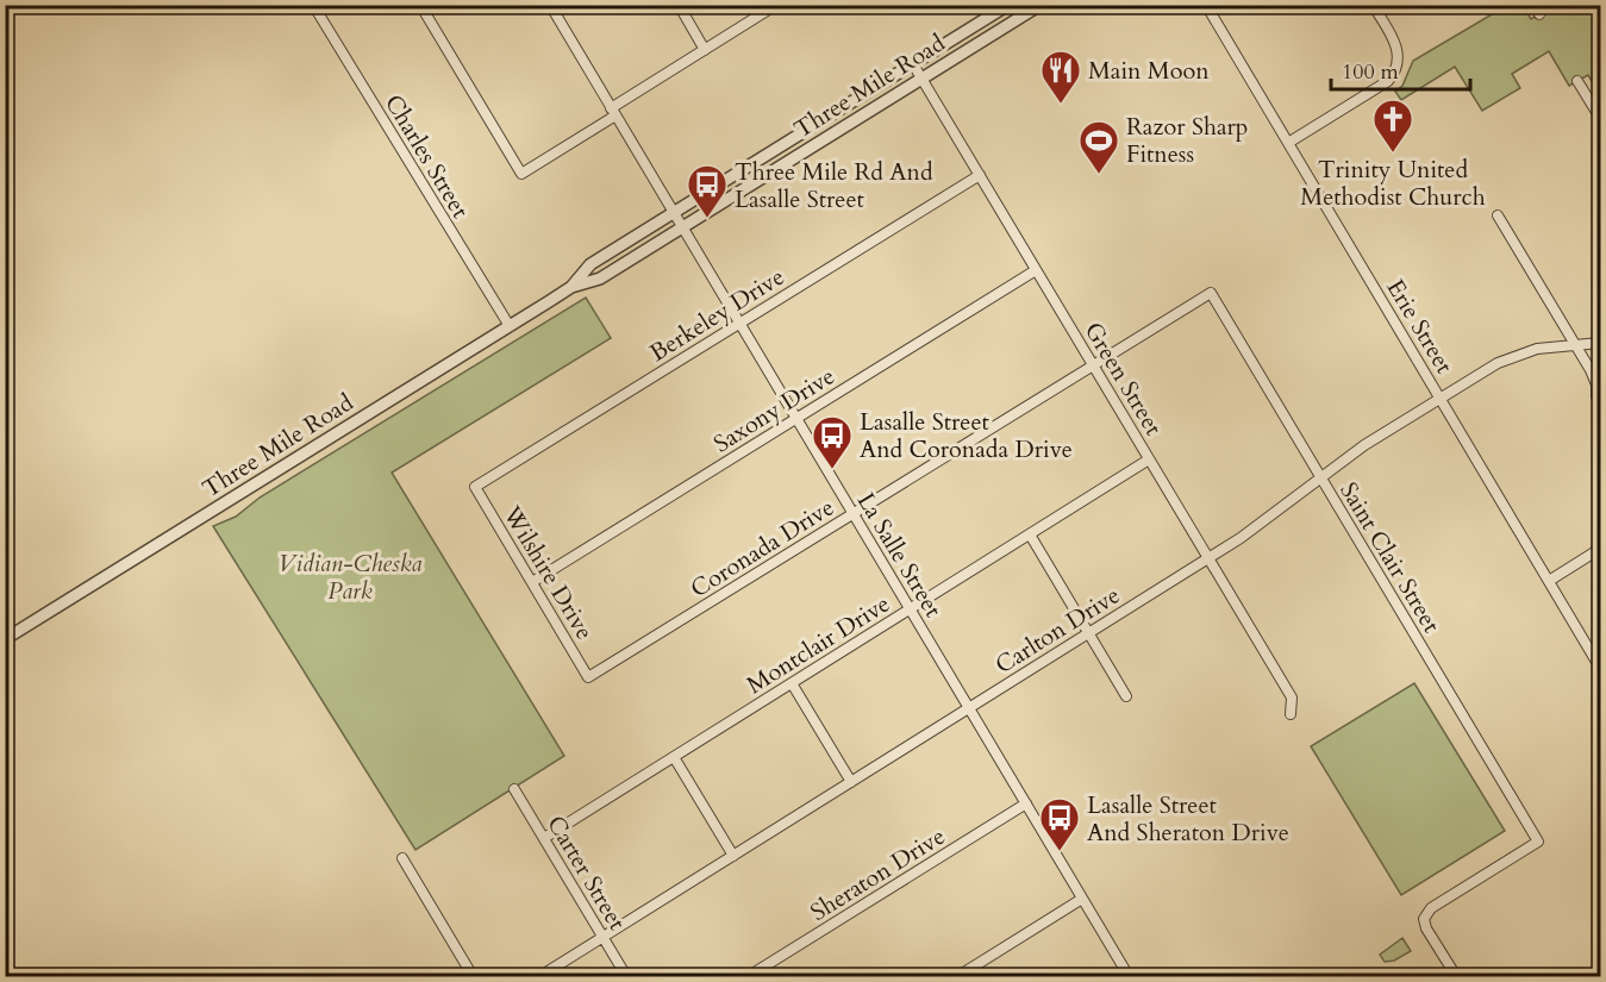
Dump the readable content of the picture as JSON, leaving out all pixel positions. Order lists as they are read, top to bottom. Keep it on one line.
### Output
{"streets":{"street":["Three Mile Road","Charles Street","Berkeley Drive","Erie Street","Green Street","Saxony Drive","Coronada Drive","La Salle Street","Saint Clair Street","Wilshire Drive","Carlton Drive","Montclair Drive","Carter Street","Sheraton Drive"]},"crossings":[["Three Mile Road","Charles Street"],["Three Mile Road","Green Street"],["Three Mile Road","La Salle Street"],["Berkeley Drive","Green Street"],["Berkeley Drive","La Salle Street"],["Berkeley Drive","Wilshire Drive"],["Erie Street","Carlton Drive"],["Green Street","Saxony Drive"],["Green Street","Coronada Drive"],["Green Street","Carlton Drive"],["Green Street","Montclair Drive"],["Saxony Drive","La Salle Street"],["Saxony Drive","Wilshire Drive"],["Coronada Drive","La Salle Street"],["Coronada Drive","Saint Clair Street"],["Coronada Drive","Wilshire Drive"],["La Salle Street","Carlton Drive"],["La Salle Street","Montclair Drive"],["La Salle Street","Sheraton Drive"],["Saint Clair Street","Carlton Drive"],["Carlton Drive","Carter Street"],["Montclair Drive","Carter Street"]],"parks":["Vidian-Cheska Park"],"places":{"restaurant":["Main Moon"],"church":["Trinity United Methodist Church"],"sports":["Razor Sharp Fitness"],"bus stop":["Three Mile Rd And Lasalle Street","Lasalle Street And Coronada Drive","Lasalle Street And Sheraton Drive"]},"scale_bar":"100 m"}
